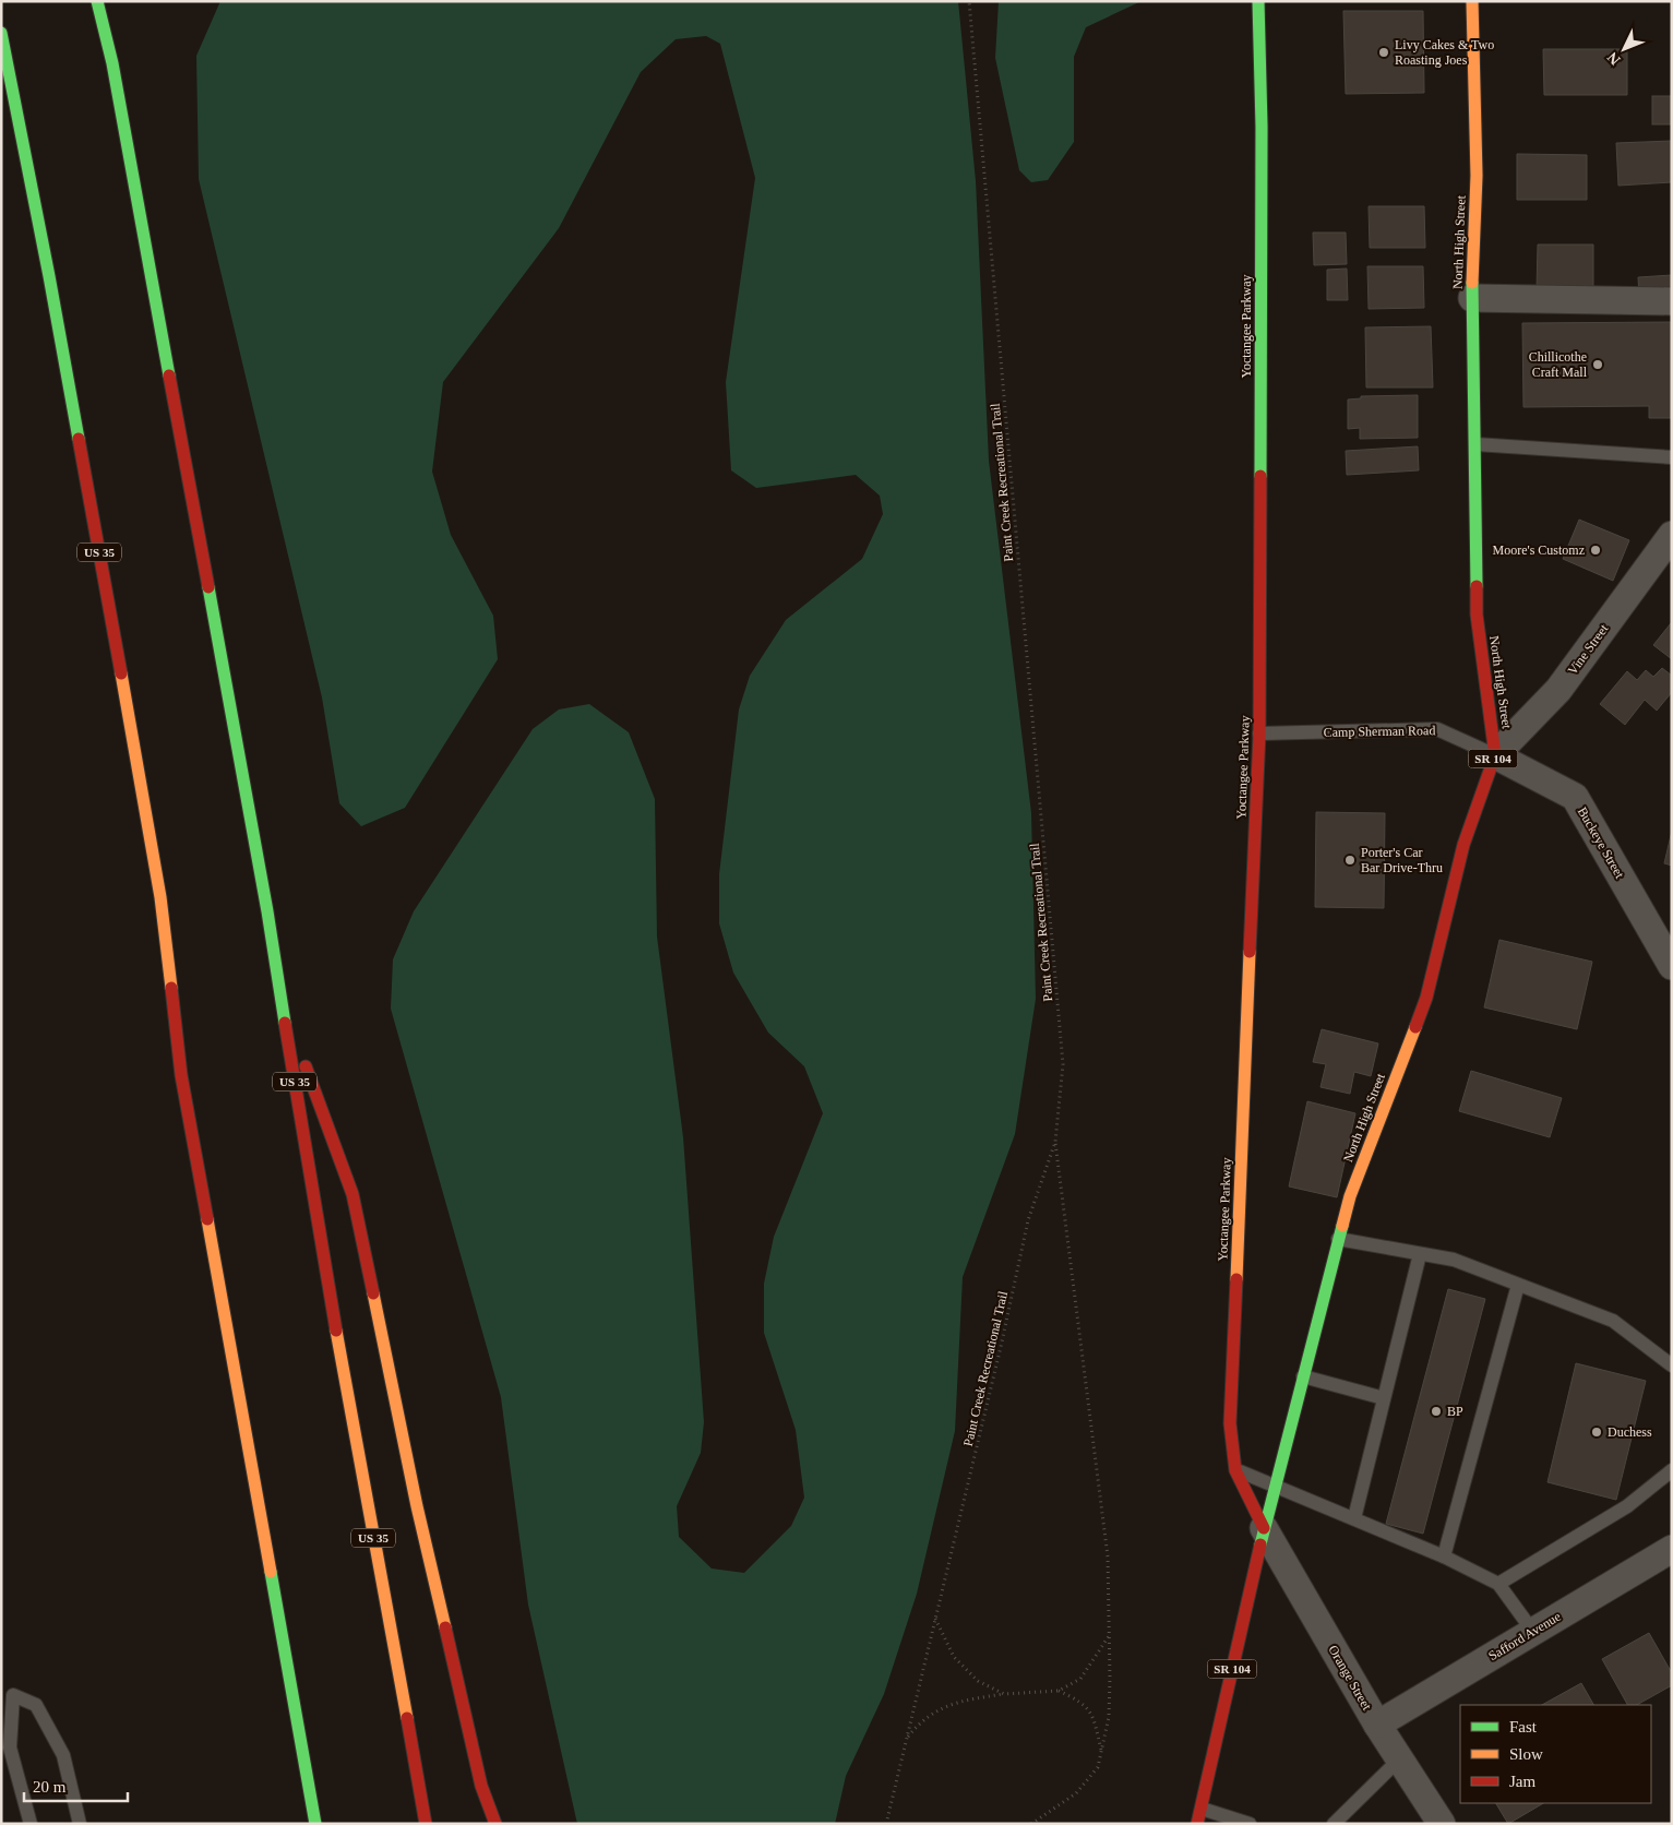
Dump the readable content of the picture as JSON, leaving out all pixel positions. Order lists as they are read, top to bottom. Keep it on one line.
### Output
{"streets":{"main road":["North High Street","Yoctangee Parkway","US 35","SR 104"],"street":["Vine Street","Buckeye Street","Safford Avenue","Orange Street"],"lane":["Camp Sherman Road"],"path":["Paint Creek Recreational Trail"]},"crossings":[["North High Street","Yoctangee Parkway"],["North High Street","Vine Street"],["North High Street","Camp Sherman Road"],["North High Street","SR 104"],["North High Street","Buckeye Street"],["North High Street","Orange Street"],["Yoctangee Parkway","Camp Sherman Road"],["Yoctangee Parkway","SR 104"],["Yoctangee Parkway","Orange Street"],["Vine Street","Camp Sherman Road"],["Vine Street","Buckeye Street"],["Camp Sherman Road","Buckeye Street"],["SR 104","Orange Street"],["Safford Avenue","Orange Street"]],"places":["Livy Cakes & Two Roasting Joes","Chillicothe Craft Mall","Moore's Customz","Porter's Car Bar Drive-Thru","BP","Duchess"],"legend":["Fast","Slow","Jam"],"scale_bar":"20 m","north":"bottom left"}
